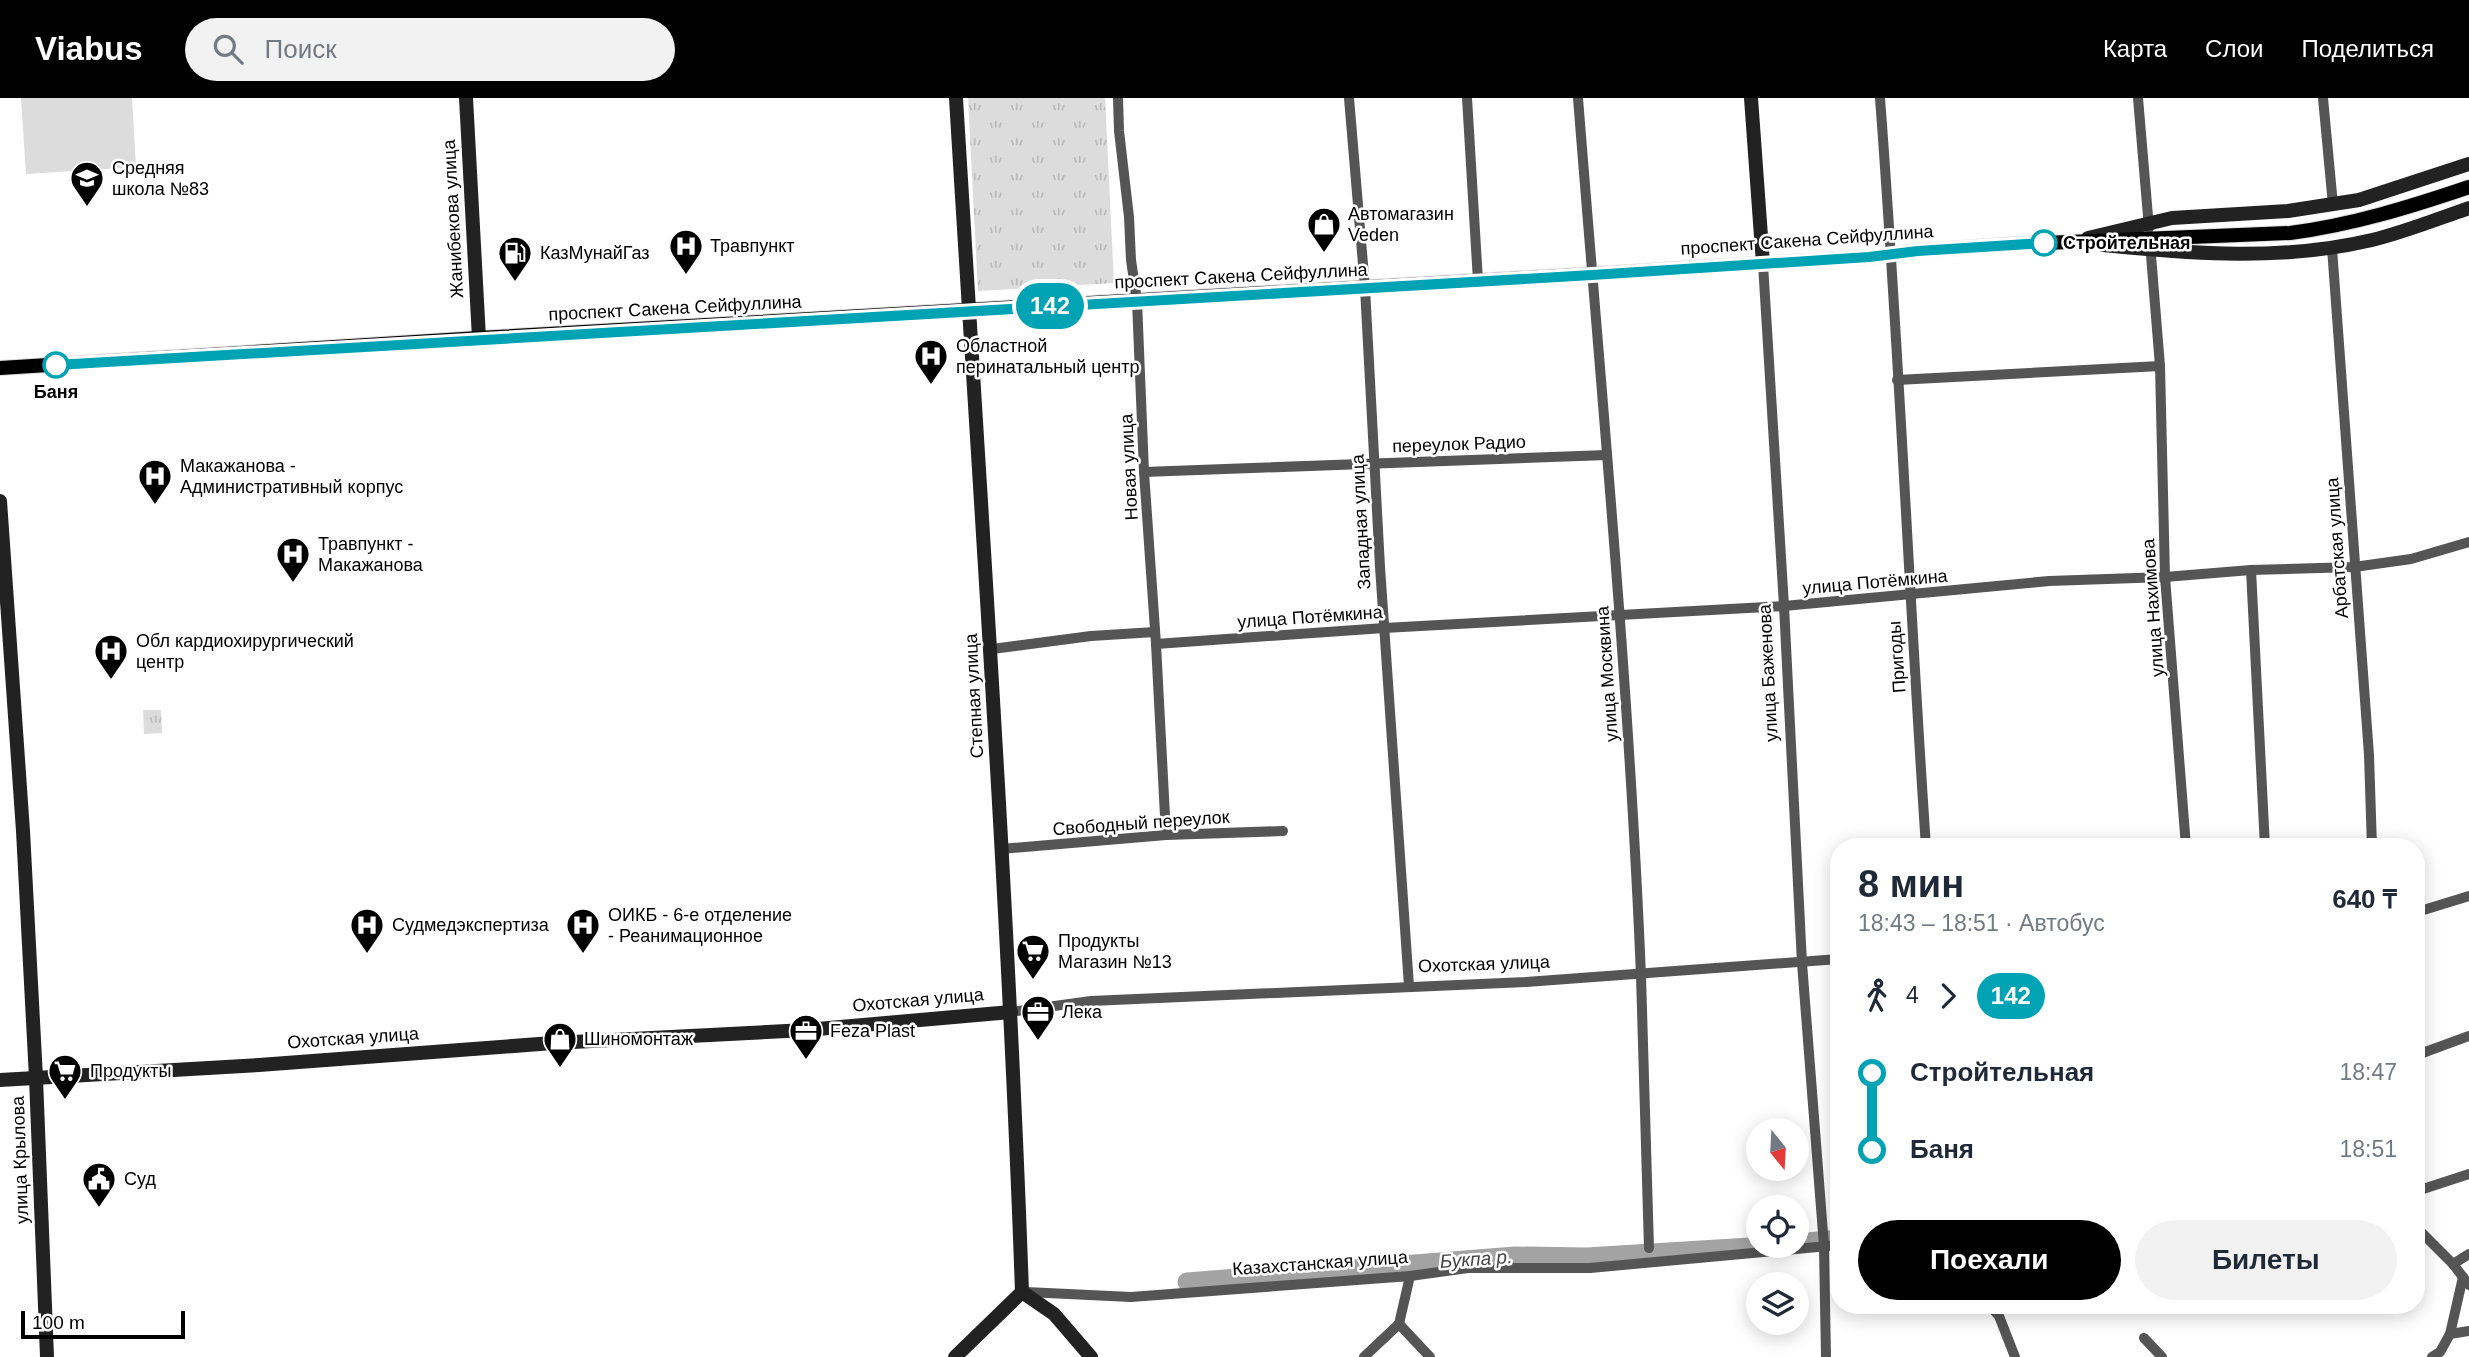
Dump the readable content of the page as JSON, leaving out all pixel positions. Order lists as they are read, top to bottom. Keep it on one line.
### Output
{"streets":{"main road":["проспект Сакена Сейфуллина"],"street":["Жанибекова улица","переулок Радио","Новая улица","Западная улица","Арбатская улица","улица Потёмкина","улица Нахимова","Пригоды","улица Баженова","улица Москвина","Степная улица","Свободный переулок","Охотская улица","улица Крылова","Казахстанская улица"]},"crossings":[["Жанибекова улица","проспект Сакена Сейфуллина"],["проспект Сакена Сейфуллина","Новая улица"],["проспект Сакена Сейфуллина","Западная улица"],["проспект Сакена Сейфуллина","улица Нахимова"],["проспект Сакена Сейфуллина","Пригоды"],["проспект Сакена Сейфуллина","улица Баженова"],["проспект Сакена Сейфуллина","улица Москвина"],["проспект Сакена Сейфуллина","Степная улица"],["переулок Радио","Новая улица"],["переулок Радио","Западная улица"],["переулок Радио","улица Москвина"],["Новая улица","улица Потёмкина"],["Новая улица","Свободный переулок"],["Западная улица","улица Потёмкина"],["Западная улица","Охотская улица"],["Арбатская улица","улица Потёмкина"],["улица Потёмкина","улица Нахимова"],["улица Потёмкина","Пригоды"],["улица Потёмкина","улица Баженова"],["улица Потёмкина","улица Москвина"],["улица Потёмкина","Степная улица"],["улица Баженова","Охотская улица"],["улица Баженова","Казахстанская улица"],["улица Москвина","Охотская улица"],["Степная улица","Свободный переулок"],["Степная улица","Охотская улица"],["Степная улица","Казахстанская улица"],["Охотская улица","улица Крылова"]],"water":["Букпа р."],"places":{"school or university":["Средняя школа №83"],"other":["Стройтельная","Баня"],"shop":["Автомагазин Veden","Шиномонтаж"],"hospital":["Травпункт","Областной перинатальный центр","Макажанова - Административный корпус","Травпункт - Макажанова","Обл кардиохирургический центр","Судмедэкспертиза","ОИКБ - 6-е отделение - Реанимационное"],"fuel station":["КазМунайГаз"],"supermarket":["Продукты Магазин №13","Продукты"],"office":["Лека","Feza Plast"],"public building":["Суд"]},"lines":["bus line 142"],"scale_bar":"100 m","north":"bottom","page":{"header":"Viabus","search":"Поиск","nav":["Карта","Слои","Поделиться"],"on_map":"142","heading":["8 мин","18:43 – 18:51 · Автобус","640 ₸"],"legs":["4","142"],"list":[{"name":"Стройтельная","value":"18:47"},{"name":"Баня","value":"18:51"}],"buttons":["Поехали","Билеты"],"scale":"100 m"}}
